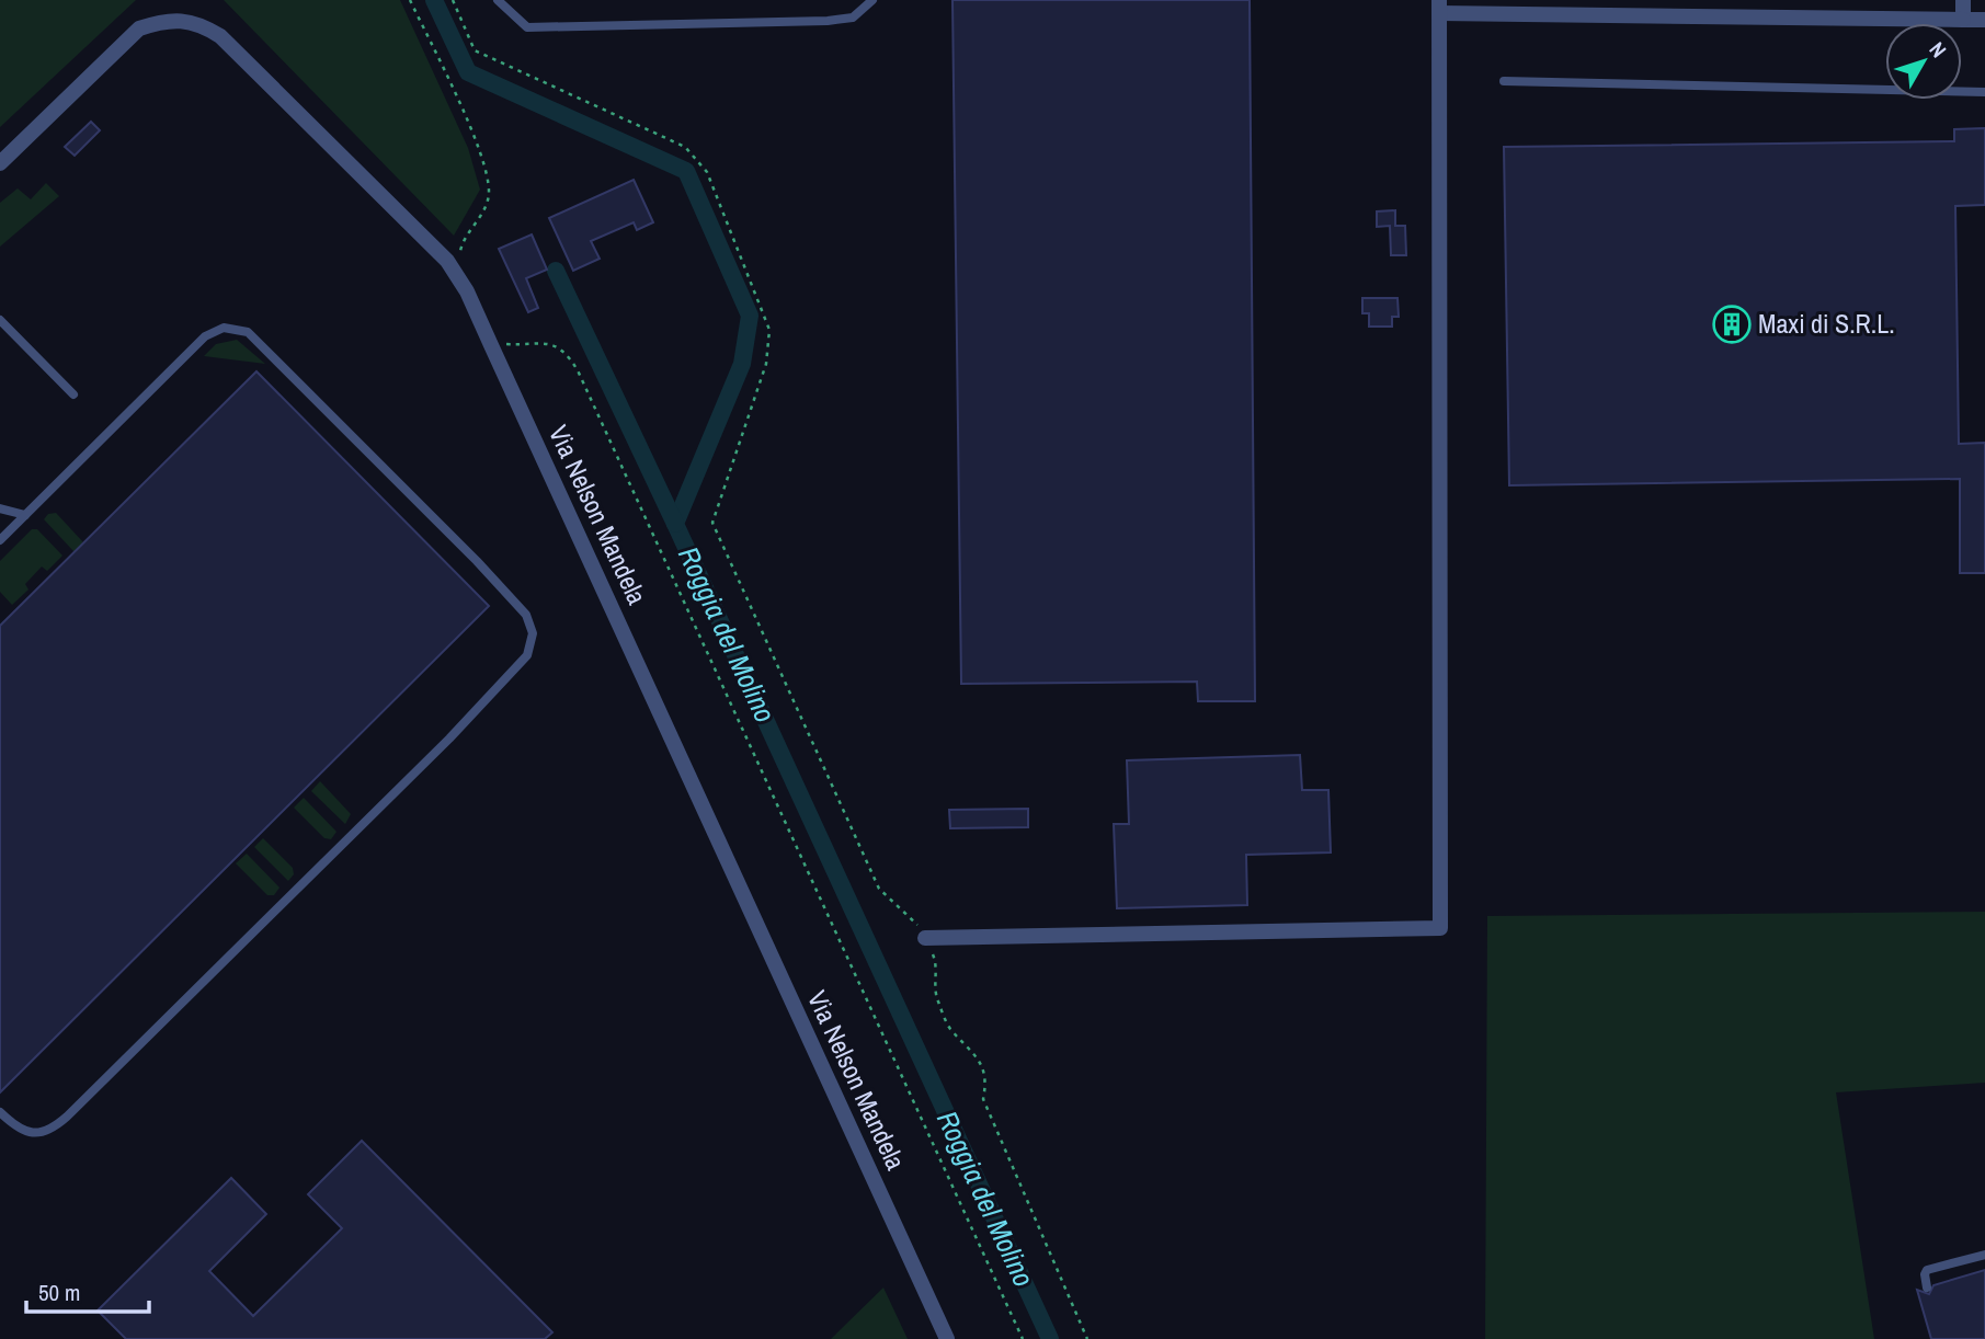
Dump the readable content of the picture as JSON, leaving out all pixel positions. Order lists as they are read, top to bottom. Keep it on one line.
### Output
{"streets":{"street":["Via Nelson Mandela"]},"water":["Roggia del Molino"],"places":{"building":["Maxi di S.R.L."]},"scale_bar":"50 m","north":"top right"}
